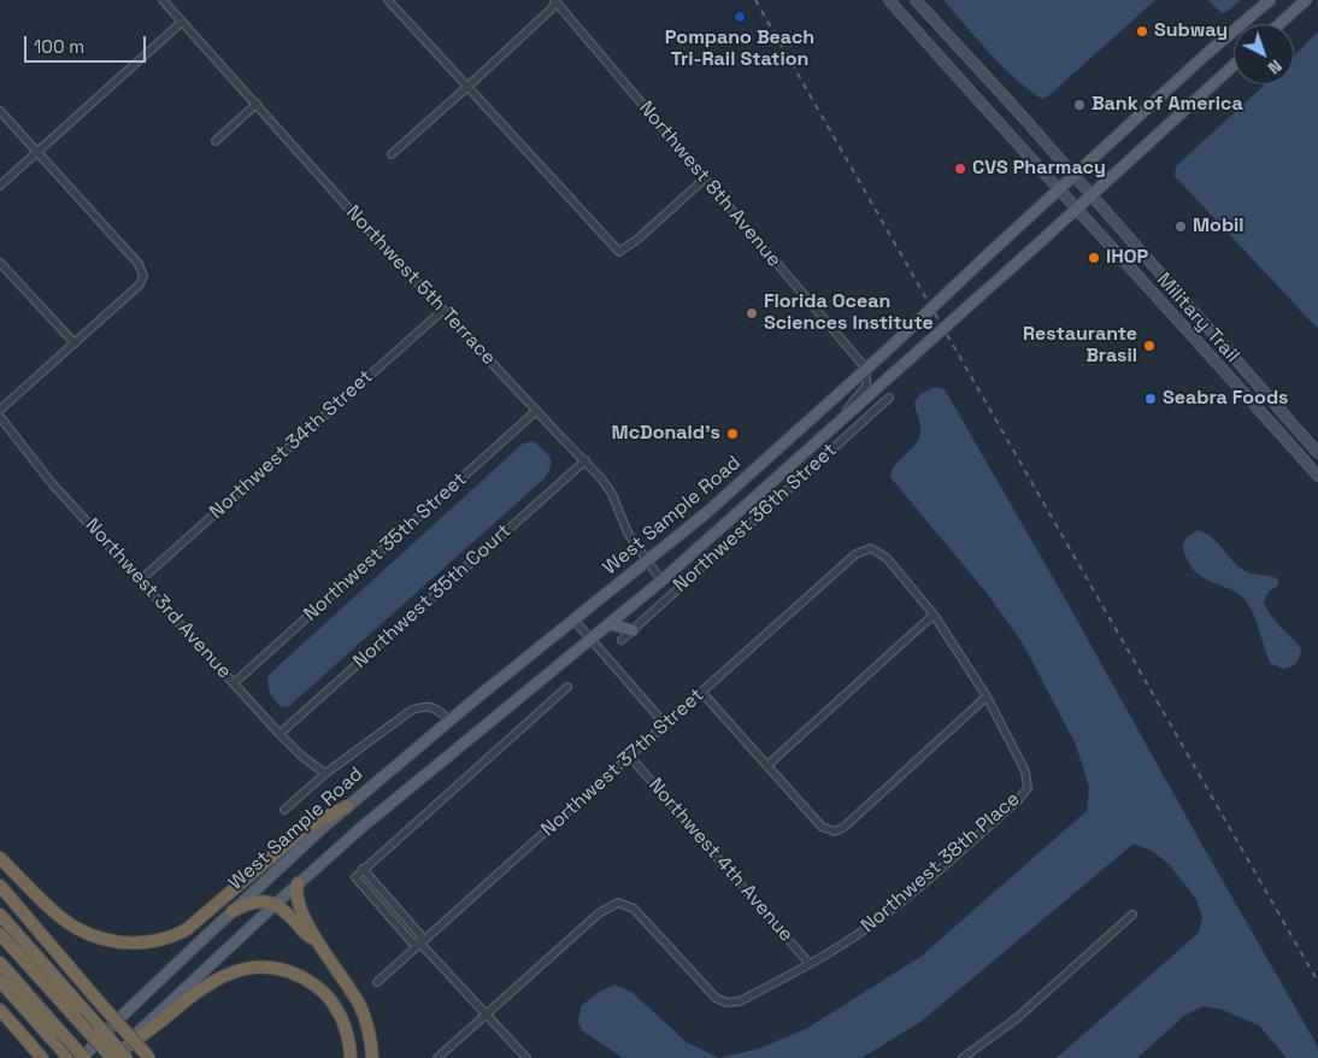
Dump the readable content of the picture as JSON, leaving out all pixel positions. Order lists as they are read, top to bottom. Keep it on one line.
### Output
{"streets":{"main road":["West Sample Road"],"street":["Northwest 8th Avenue","Northwest 5th Terrace","Military Trail","Northwest 34th Street","Northwest 36th Street","Northwest 35th Street","Northwest 35th Court","Northwest 3rd Avenue","Northwest 37th Street","Northwest 4th Avenue","Northwest 38th Place"]},"crossings":[["Northwest 8th Avenue","West Sample Road"],["Northwest 5th Terrace","Northwest 34th Street"],["Northwest 5th Terrace","West Sample Road"],["Northwest 5th Terrace","Northwest 35th Street"],["Northwest 5th Terrace","Northwest 35th Court"],["Military Trail","West Sample Road"],["Northwest 34th Street","Northwest 3rd Avenue"],["Northwest 35th Street","Northwest 3rd Avenue"],["Northwest 35th Court","Northwest 3rd Avenue"],["Northwest 37th Street","Northwest 4th Avenue"],["Northwest 4th Avenue","Northwest 38th Place"]],"places":["Pompano Beach Tri-Rail Station","Subway","Bank of America","CVS Pharmacy","Mobil","IHOP","Florida Ocean Sciences Institute","Restaurante Brasil","Seabra Foods","McDonald's"],"scale_bar":"100 m","north":"bottom right"}
